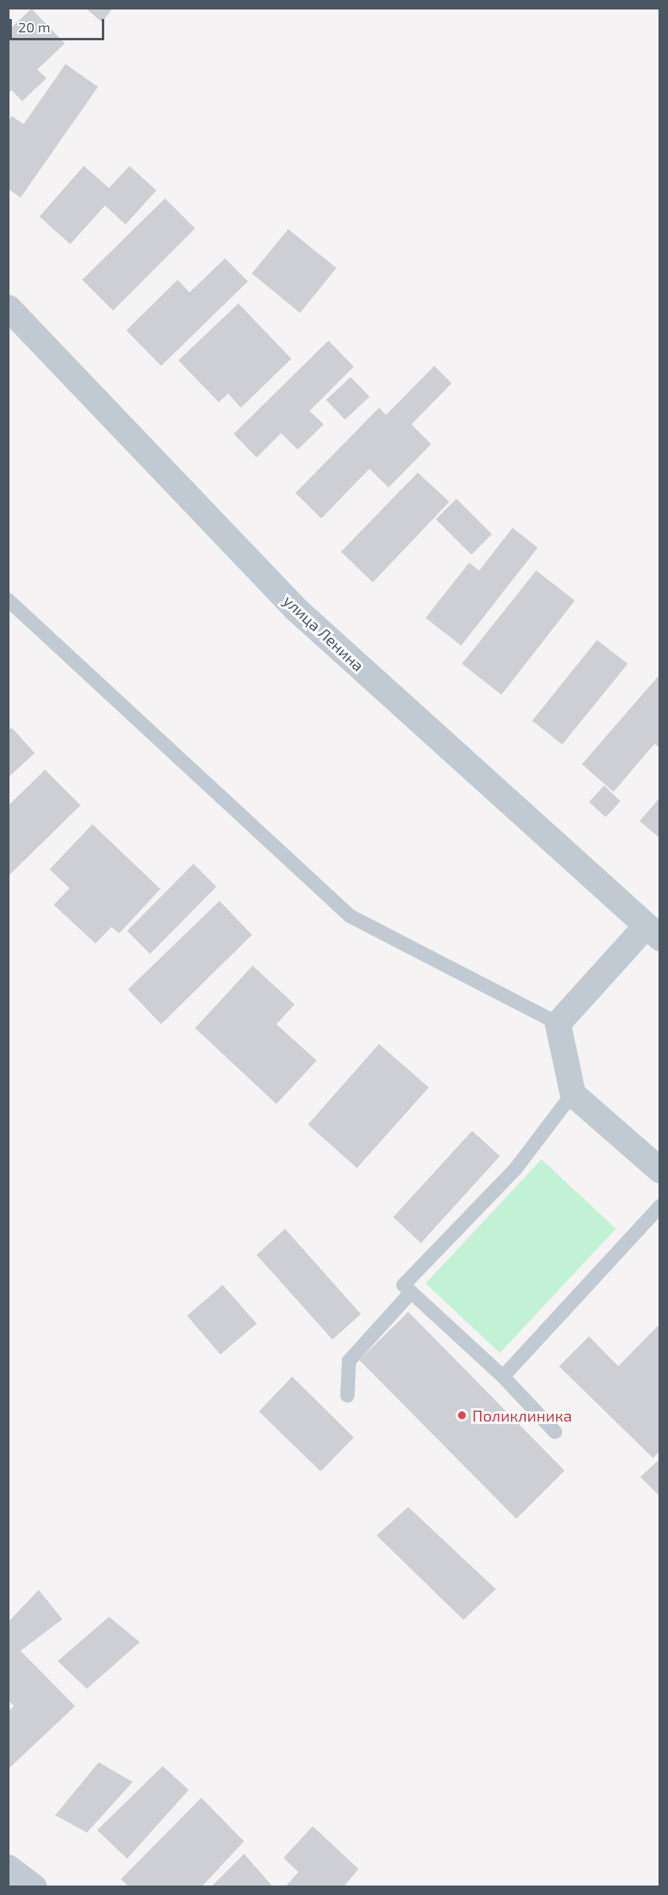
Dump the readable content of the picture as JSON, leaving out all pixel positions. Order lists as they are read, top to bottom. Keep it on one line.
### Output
{"streets":{"street":["улица Ленина"]},"places":["Поликлиника"],"scale_bar":"20 m"}
